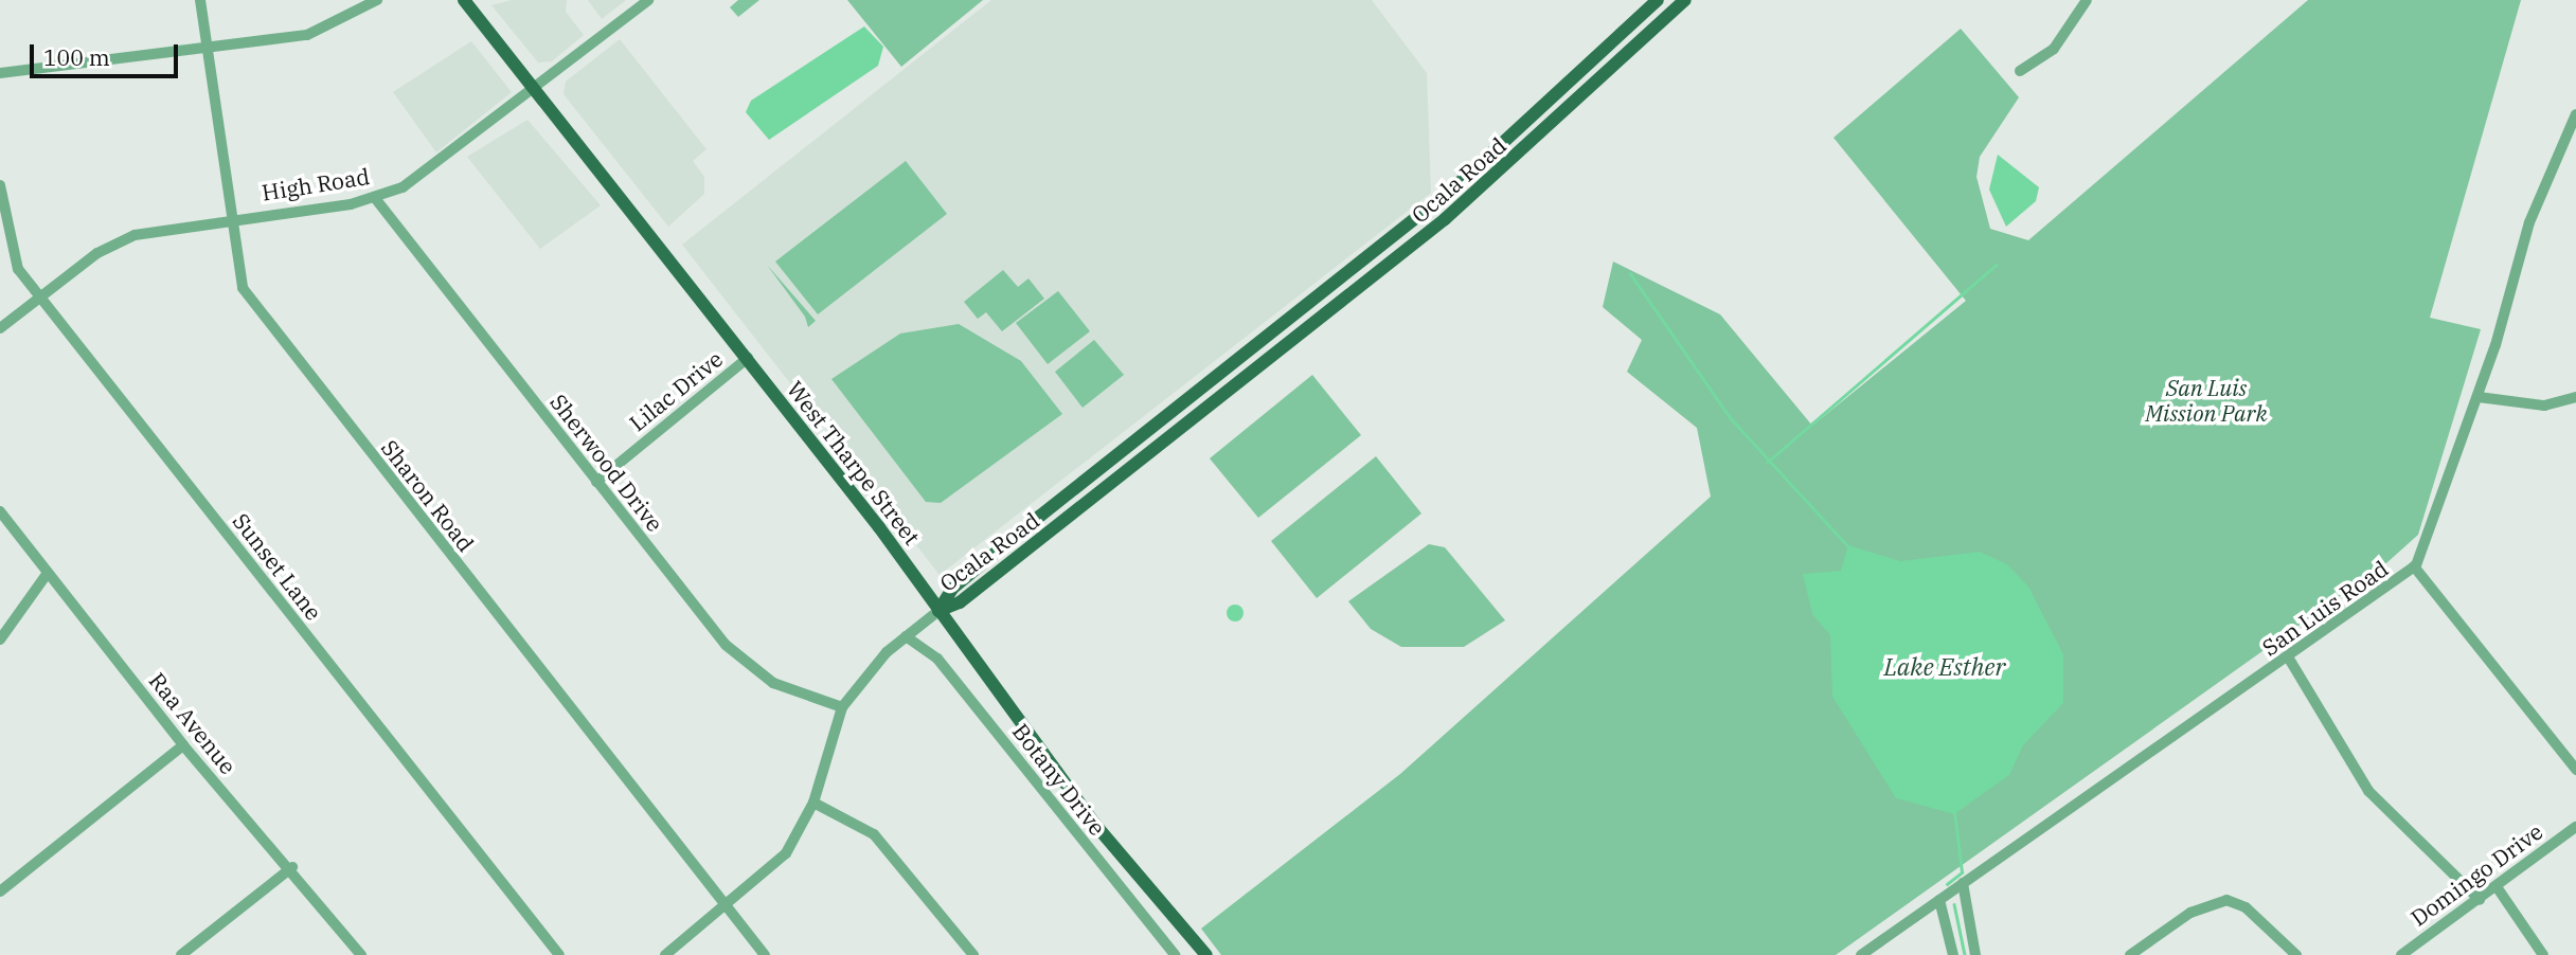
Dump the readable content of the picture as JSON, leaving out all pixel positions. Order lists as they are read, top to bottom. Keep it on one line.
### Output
{"streets":{"main road":["Ocala Road","West Tharpe Street"],"street":["High Road","Lilac Drive","Sherwood Drive","Sharon Road","Sunset Lane","San Luis Road","Raa Avenue","Botany Drive","Domingo Drive"]},"crossings":[["Ocala Road","West Tharpe Street"],["High Road","Sherwood Drive"],["High Road","West Tharpe Street"],["High Road","Sharon Road"],["High Road","Sunset Lane"],["Lilac Drive","Sherwood Drive"],["Lilac Drive","West Tharpe Street"]],"water":["Lake Esther"],"parks":["San Luis Mission Park"],"scale_bar":"100 m"}
